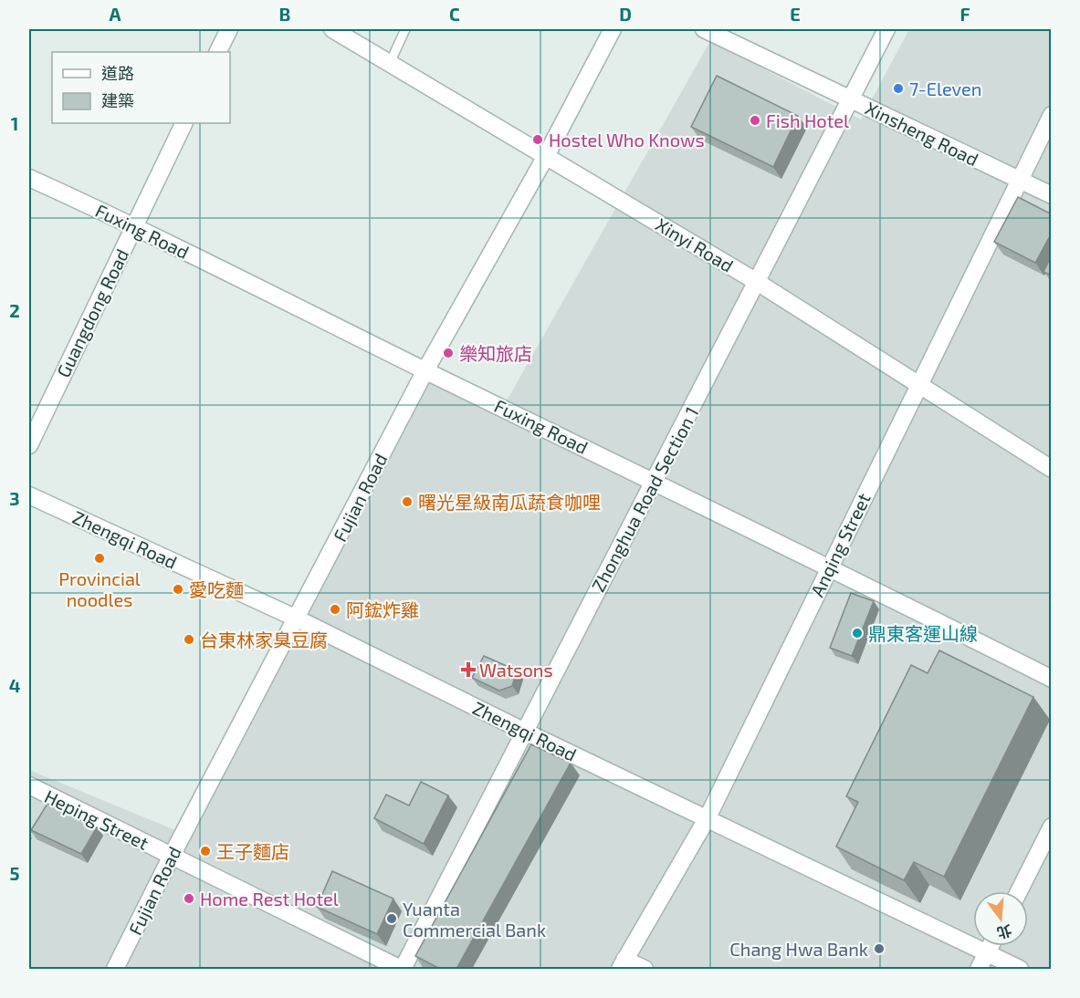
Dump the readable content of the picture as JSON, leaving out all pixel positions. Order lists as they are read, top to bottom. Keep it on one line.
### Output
{"streets":{"street":["Xinsheng Road","Fuxing Road","Xinyi Road","Guangdong Road","Fujian Road","Zhonghua Road Section 1","Zhengqi Road","Anqing Street","Heping Street"]},"crossings":[["Xinsheng Road","Zhonghua Road Section 1"],["Xinsheng Road","Anqing Street"],["Fuxing Road","Guangdong Road"],["Fuxing Road","Fujian Road"],["Fuxing Road","Zhonghua Road Section 1"],["Fuxing Road","Anqing Street"],["Xinyi Road","Fujian Road"],["Xinyi Road","Zhonghua Road Section 1"],["Xinyi Road","Anqing Street"],["Fujian Road","Zhengqi Road"],["Fujian Road","Heping Street"],["Zhonghua Road Section 1","Zhengqi Road"],["Zhonghua Road Section 1","Heping Street"],["Zhengqi Road","Anqing Street"]],"places":{"other":["7-Eleven","Fish Hotel","Hostel Who Knows","樂知旅店","曙光星級南瓜蔬食咖哩","Provincial noodles","愛吃麵","阿鋐炸雞","鼎東客運山線","台東林家臭豆腐","王子麵店","Home Rest Hotel","Yuanta Commercial Bank","Chang Hwa Bank"],"health":["Watsons"]},"legend":["道路","建築"],"north":"bottom","grid":{"columns":["A","B","C","D","E","F"],"rows":["1","2","3","4","5"]}}
